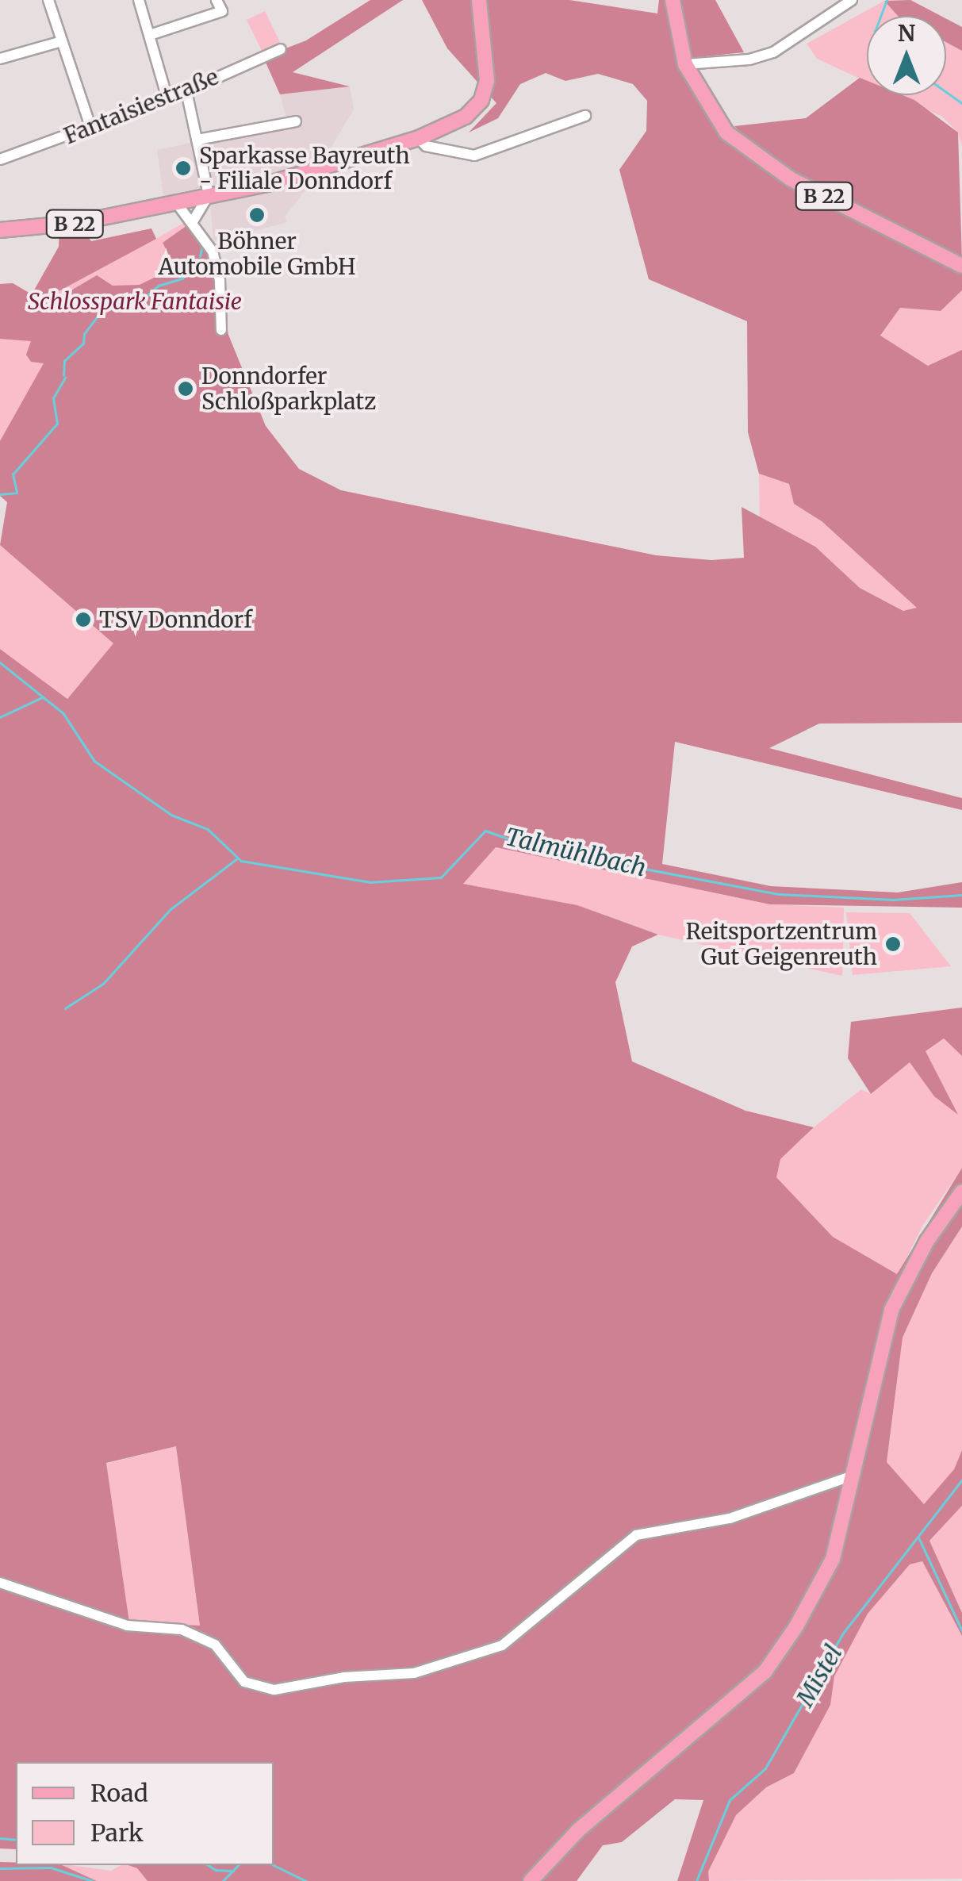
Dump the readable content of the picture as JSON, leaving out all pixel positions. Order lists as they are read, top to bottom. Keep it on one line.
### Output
{"streets":{"main road":["B 22"],"street":["Fantaisiestraße"]},"water":["Talmühlbach","Mistel"],"parks":["Schlosspark Fantaisie"],"places":["Sparkasse Bayreuth - Filiale Donndorf","Böhner Automobile GmbH","Donndorfer Schloßparkplatz","TSV Donndorf","Reitsportzentrum Gut Geigenreuth"],"legend":["Road","Park"],"north":"top"}
